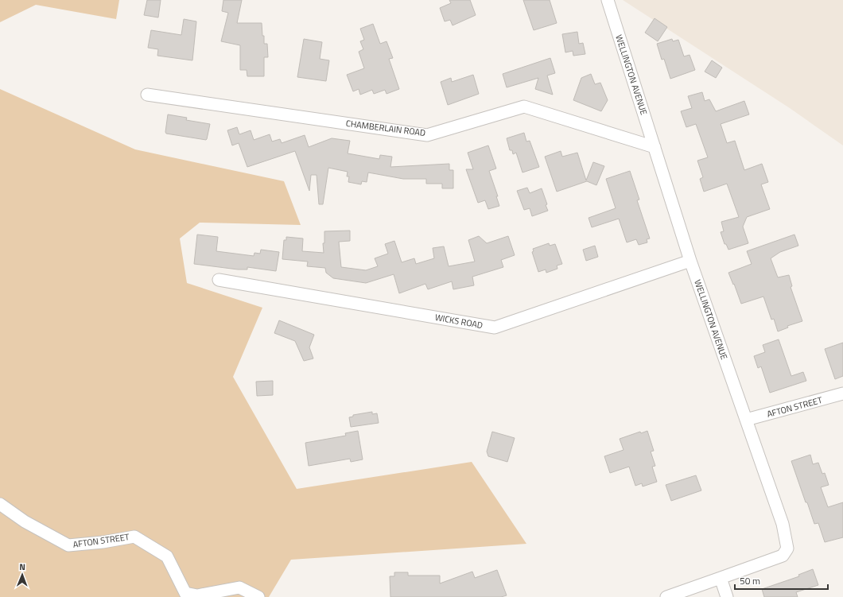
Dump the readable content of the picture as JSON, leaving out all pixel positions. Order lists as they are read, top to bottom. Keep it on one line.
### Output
{"streets":{"street":["WELLINGTON AVENUE","CHAMBERLAIN ROAD","WICKS ROAD","AFTON STREET"]},"crossings":[["WELLINGTON AVENUE","CHAMBERLAIN ROAD"],["WELLINGTON AVENUE","WICKS ROAD"],["WELLINGTON AVENUE","AFTON STREET"]],"scale_bar":"50 m","north":"top"}
